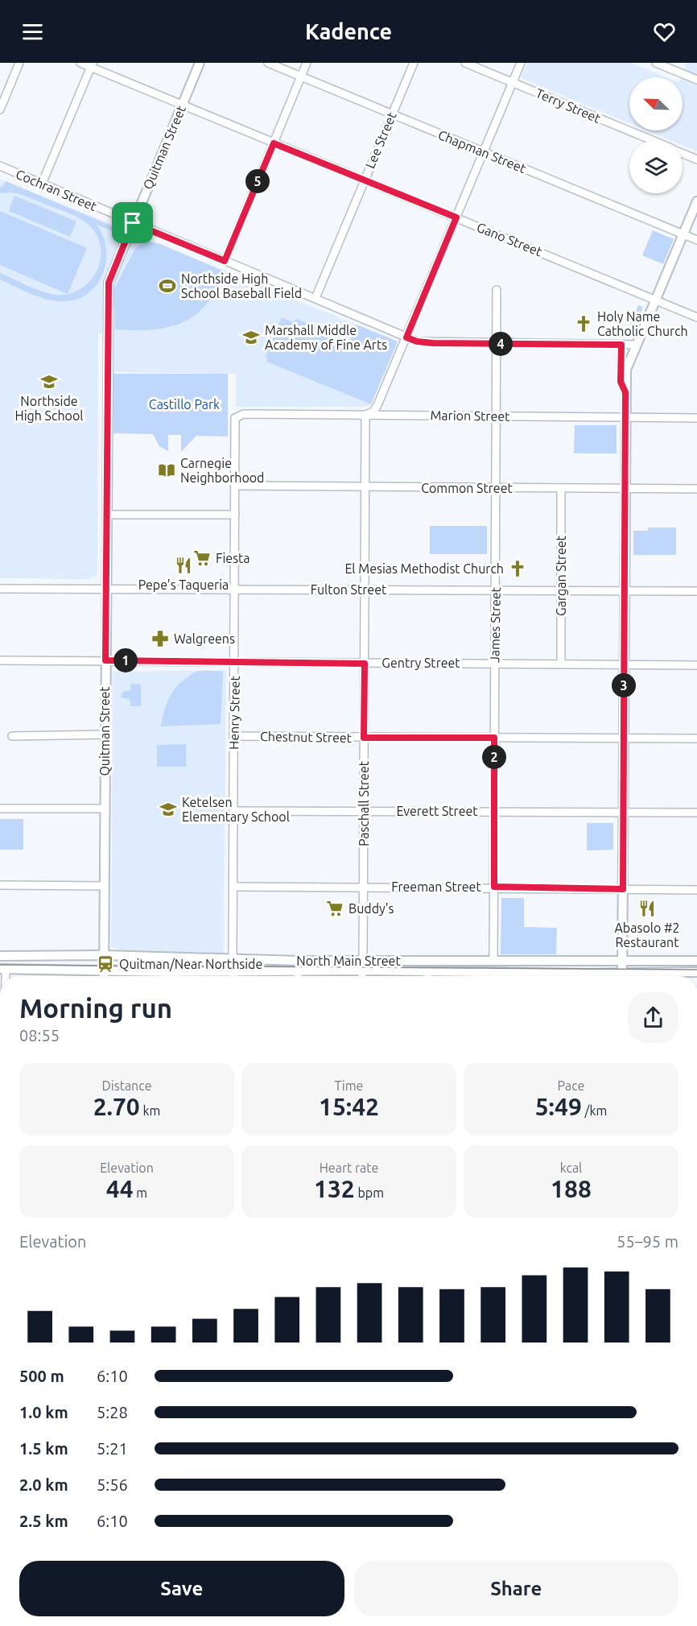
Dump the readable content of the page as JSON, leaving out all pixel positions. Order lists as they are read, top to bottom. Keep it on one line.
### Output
{"streets":{"main road":["Quitman Street","North Main Street"],"street":["Terry Street","Lee Street","Chapman Street","Cochran Street","Gano Street","Marion Street","Common Street","Gargan Street","Fulton Street","James Street","Gentry Street","Henry Street","Chestnut Street","Paschall Street","Everett Street","Freeman Street"]},"crossings":[["Lee Street","Chapman Street"],["Lee Street","Cochran Street"],["Lee Street","Gano Street"],["Quitman Street","Cochran Street"],["Quitman Street","Gano Street"],["Quitman Street","Fulton Street"],["Quitman Street","Gentry Street"],["Quitman Street","North Main Street"],["Cochran Street","James Street"],["Marion Street","James Street"],["Marion Street","Henry Street"],["Marion Street","Paschall Street"],["Common Street","Gargan Street"],["Common Street","James Street"],["Common Street","Henry Street"],["Common Street","Paschall Street"],["Gargan Street","Fulton Street"],["Gargan Street","Gentry Street"],["Fulton Street","James Street"],["Fulton Street","Henry Street"],["Fulton Street","Paschall Street"],["James Street","Gentry Street"],["James Street","Chestnut Street"],["James Street","Everett Street"],["James Street","Freeman Street"],["James Street","North Main Street"],["Gentry Street","Henry Street"],["Gentry Street","Paschall Street"],["Henry Street","Chestnut Street"],["Henry Street","Everett Street"],["Henry Street","Freeman Street"],["Henry Street","North Main Street"],["Chestnut Street","Paschall Street"],["Paschall Street","Everett Street"],["Paschall Street","Freeman Street"],["Paschall Street","North Main Street"]],"parks":["Castillo Park"],"places":{"sports":["Northside High School Baseball Field"],"church":["Holy Name Catholic Church","El Mesias Methodist Church"],"school or university":["Marshall Middle Academy of Fine Arts","Northside High School","Ketelsen Elementary School"],"library":["Carnegie Neighborhood"],"supermarket":["Fiesta","Buddy's"],"restaurant":["Pepe's Taqueria","Abasolo #2 Restaurant"],"pharmacy":["Walgreens"],"station":["Quitman/Near Northside"]},"north":"top left","page":{"header":"Kadence","pins":["5","4","1","3","2"],"heading":["Morning run","08:55"],"stats":[["Distance","2.70 km"],["Time","15:42"],["Pace","5:49 /km"],["Elevation","44 m"],["Heart rate","132 bpm"],["kcal","188"]],"chart":["Elevation","55–95 m"],"list":[{"name":"500 m","note":"6:10"},{"name":"1.0 km","note":"5:28"},{"name":"1.5 km","note":"5:21"},{"name":"2.0 km","note":"5:56"},{"name":"2.5 km","note":"6:10"}],"buttons":["Save","Share"]}}
